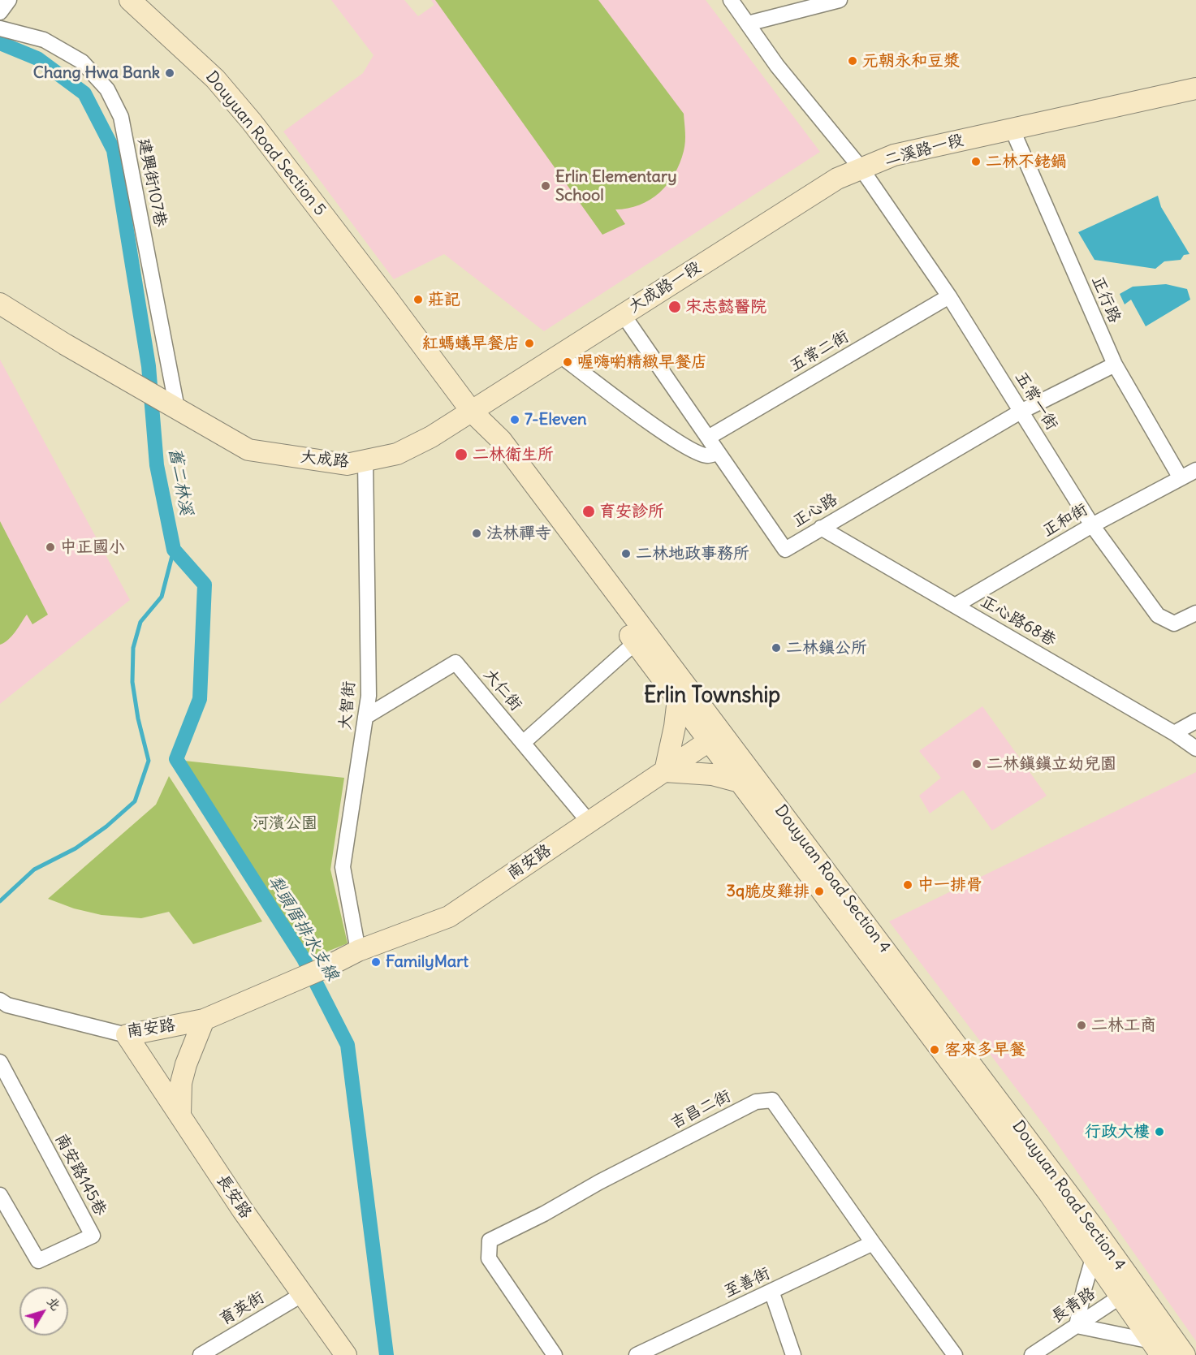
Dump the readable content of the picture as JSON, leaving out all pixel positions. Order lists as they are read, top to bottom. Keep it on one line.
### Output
{"streets":{"main road":["Douyuan Road Section 5","二溪路一段","大成路一段","大成路","南安路","Douyuan Road Section 4","長安路"],"street":["建興街107巷","正行路","五常二街","五常一街","正心路","正和街","正心路68巷","大仁街","大智街","吉昌二街","南安路145巷","至善街","長青路","育英街"]},"crossings":[["Douyuan Road Section 5","Douyuan Road Section 4"],["二溪路一段","大成路一段"],["二溪路一段","正行路"],["二溪路一段","五常一街"],["建興街107巷","大成路"],["大成路一段","五常一街"],["大成路一段","大成路"],["大成路一段","正心路"],["大成路一段","Douyuan Road Section 4"],["正行路","正心路"],["正行路","正和街"],["五常二街","五常一街"],["五常二街","正心路"],["五常一街","正心路"],["五常一街","正和街"],["大成路","大智街"],["大成路","Douyuan Road Section 4"],["正心路","正心路68巷"],["正和街","正心路68巷"],["大仁街","大智街"],["大仁街","南安路"],["大智街","南安路"],["南安路","Douyuan Road Section 4"],["南安路","長安路"],["Douyuan Road Section 4","長青路"],["吉昌二街","至善街"],["長安路","育英街"]],"districts":["Erlin Township"],"water":["舊二林溪","犁頭厝排水支線"],"parks":["河濱公園"],"places":["元朝永和豆漿","Chang Hwa Bank","二林不銠鍋","Erlin Elementary School","莊記","宋志懿醫院","紅螞蟻早餐店","喔嗨喲精緻早餐店","7-Eleven","二林衛生所","育安診所","法林禪寺","中正國小","二林地政事務所","二林鎮公所","二林鎮鎮立幼兒園","中一排骨","3q脆皮雞排","FamilyMart","二林工商","客來多早餐","行政大樓"],"north":"top right"}
